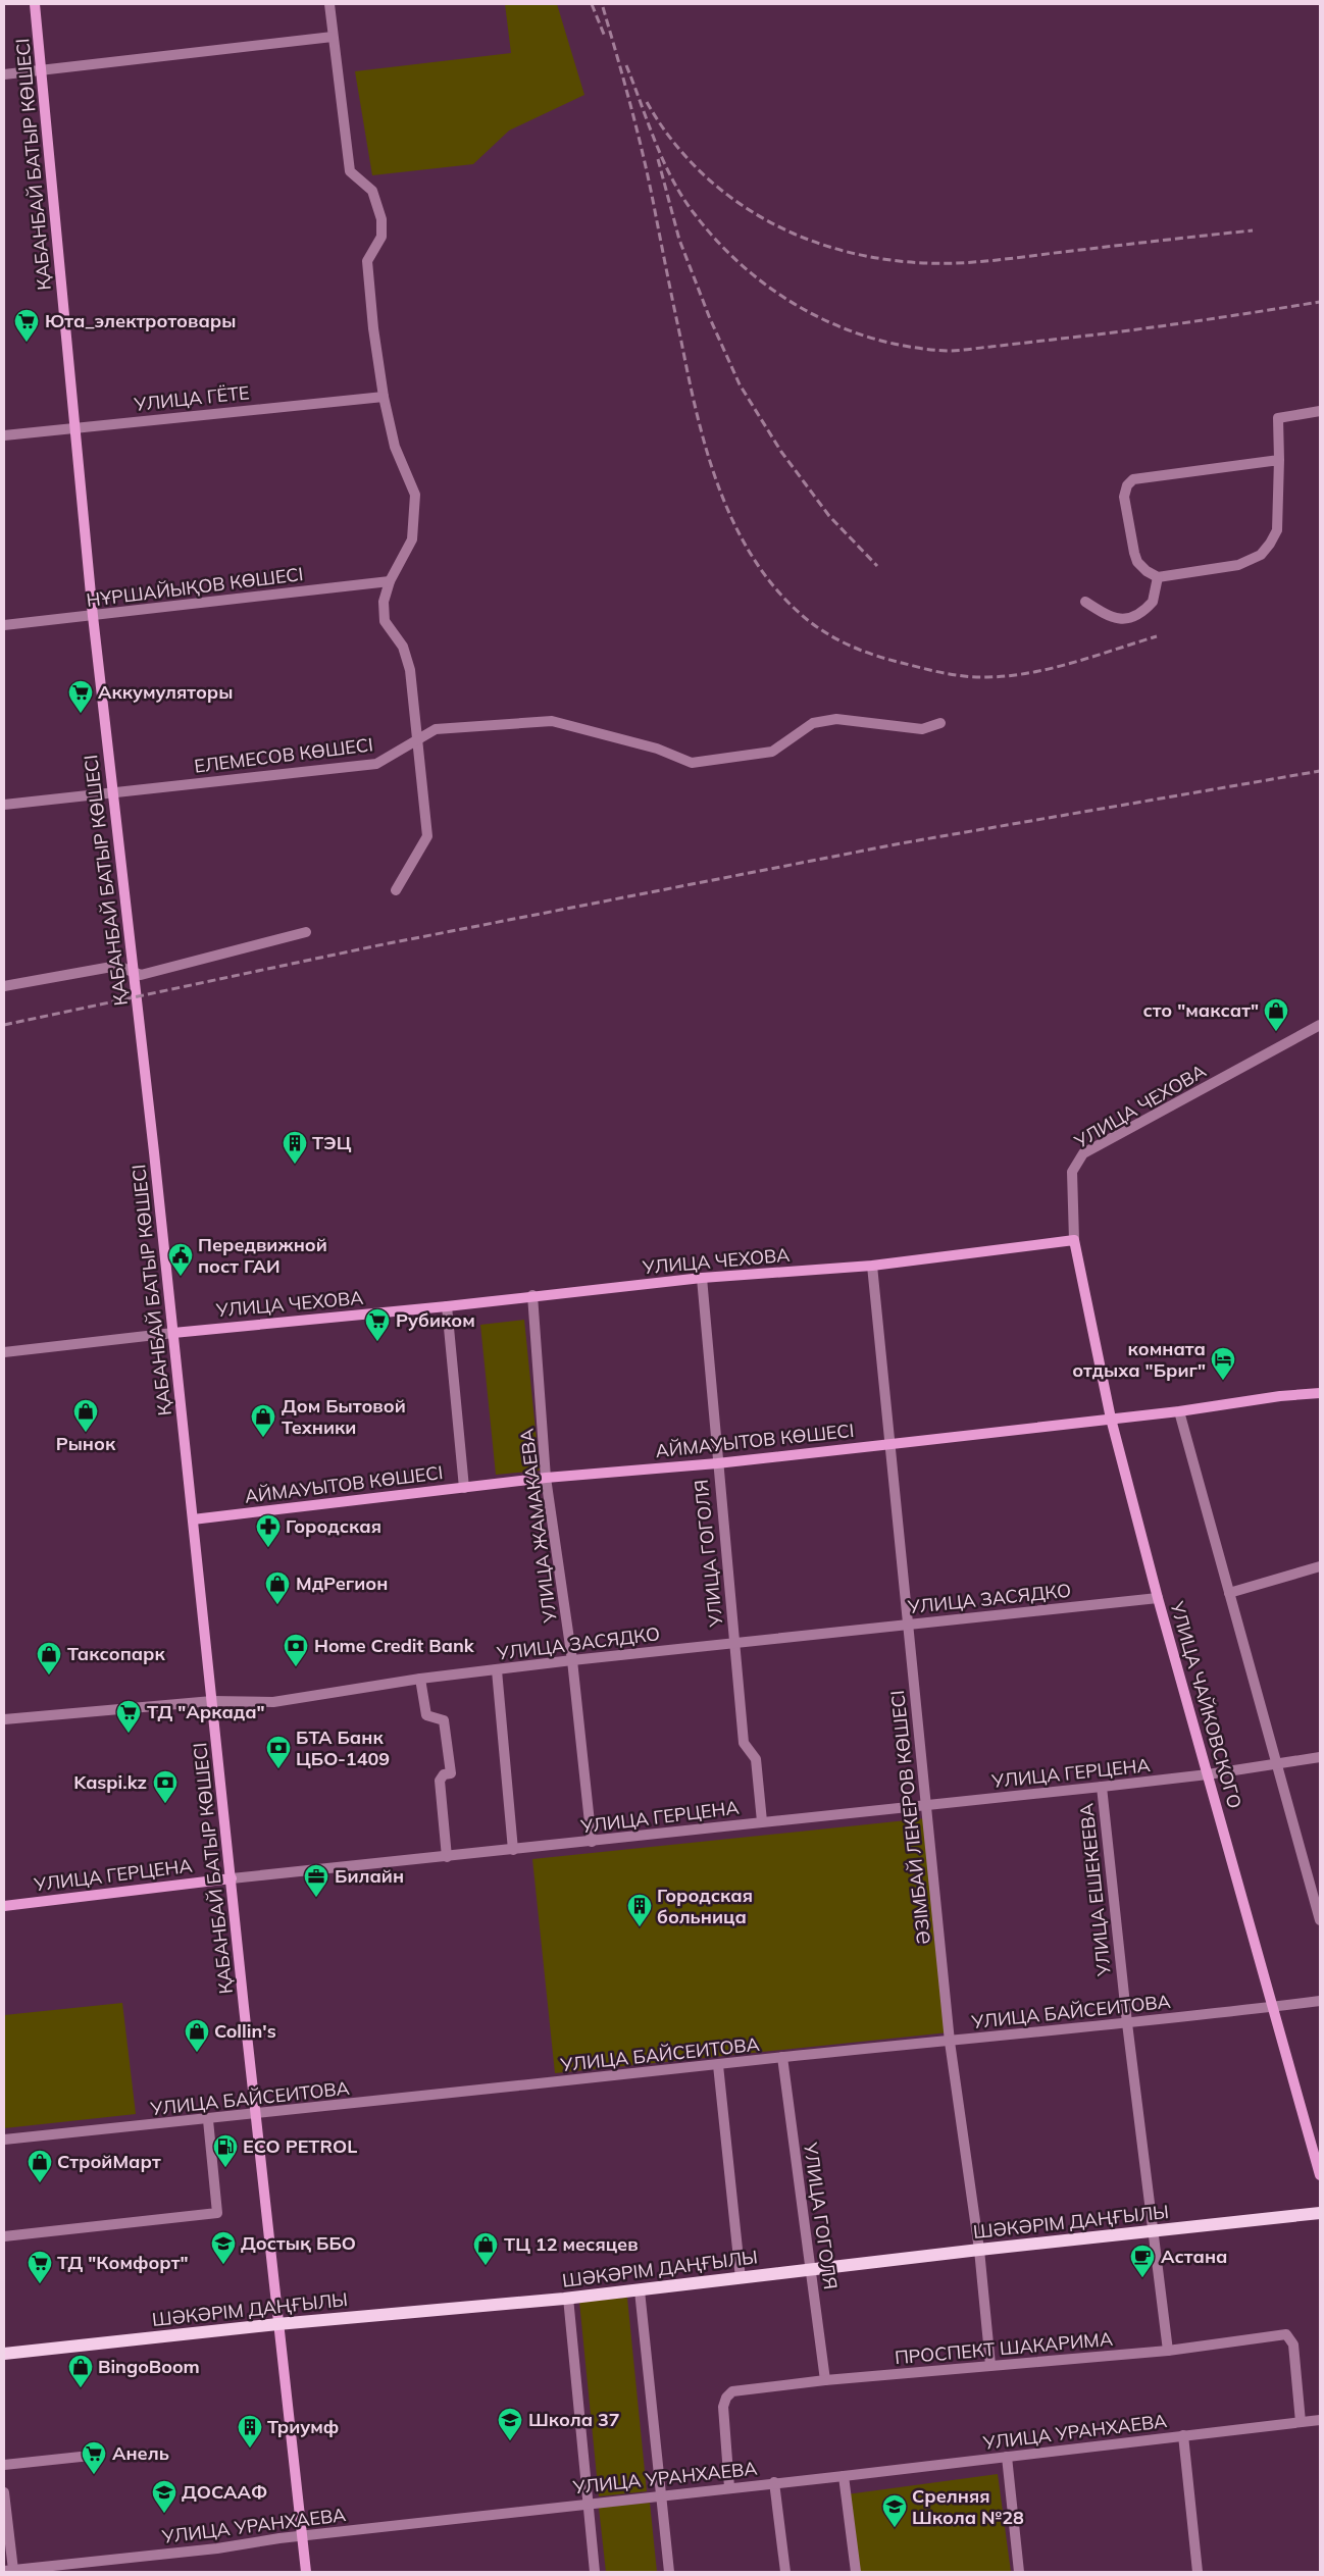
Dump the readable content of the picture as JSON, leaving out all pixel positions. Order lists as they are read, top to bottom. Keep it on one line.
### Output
{"streets":{"main road":["ШӘКӘРІМ ДАҢҒЫЛЫ"],"street":["ҚАБАНБАЙ БАТЫР КӨШЕСІ","УЛИЦА ГЁТЕ","НҰРШАЙЫҚОВ КӨШЕСІ","ЕЛЕМЕСОВ КӨШЕСІ","УЛИЦА ЧЕХОВА","АЙМАУЫТОВ КӨШЕСІ","УЛИЦА ЖАМАКАЕВА","УЛИЦА ГОГОЛЯ","УЛИЦА ЗАСЯДКО","УЛИЦА ЧАЙКОВСКОГО","УЛИЦА ГЕРЦЕНА","ӘЗІМБАЙ ЛЕКЕРОВ КӨШЕСІ","УЛИЦА ЕШЕКЕЕВА","УЛИЦА БАЙСЕИТОВА","ПРОСПЕКТ ШАКАРИМА","УЛИЦА УРАНХАЕВА"]},"crossings":[["ҚАБАНБАЙ БАТЫР КӨШЕСІ","УЛИЦА ГЁТЕ"],["ҚАБАНБАЙ БАТЫР КӨШЕСІ","НҰРШАЙЫҚОВ КӨШЕСІ"],["ҚАБАНБАЙ БАТЫР КӨШЕСІ","ЕЛЕМЕСОВ КӨШЕСІ"],["ҚАБАНБАЙ БАТЫР КӨШЕСІ","УЛИЦА ЧЕХОВА"],["ҚАБАНБАЙ БАТЫР КӨШЕСІ","АЙМАУЫТОВ КӨШЕСІ"],["ҚАБАНБАЙ БАТЫР КӨШЕСІ","УЛИЦА ЗАСЯДКО"],["ҚАБАНБАЙ БАТЫР КӨШЕСІ","УЛИЦА ГЕРЦЕНА"],["ҚАБАНБАЙ БАТЫР КӨШЕСІ","УЛИЦА БАЙСЕИТОВА"],["ҚАБАНБАЙ БАТЫР КӨШЕСІ","ШӘКӘРІМ ДАҢҒЫЛЫ"],["ҚАБАНБАЙ БАТЫР КӨШЕСІ","УЛИЦА УРАНХАЕВА"],["УЛИЦА ЧЕХОВА","УЛИЦА ЖАМАКАЕВА"],["УЛИЦА ЧЕХОВА","УЛИЦА ГОГОЛЯ"],["УЛИЦА ЧЕХОВА","УЛИЦА ЧАЙКОВСКОГО"],["УЛИЦА ЧЕХОВА","ӘЗІМБАЙ ЛЕКЕРОВ КӨШЕСІ"],["АЙМАУЫТОВ КӨШЕСІ","УЛИЦА ЖАМАКАЕВА"],["АЙМАУЫТОВ КӨШЕСІ","УЛИЦА ГОГОЛЯ"],["АЙМАУЫТОВ КӨШЕСІ","УЛИЦА ЧАЙКОВСКОГО"],["АЙМАУЫТОВ КӨШЕСІ","ӘЗІМБАЙ ЛЕКЕРОВ КӨШЕСІ"],["УЛИЦА ЖАМАКАЕВА","УЛИЦА ЗАСЯДКО"],["УЛИЦА ЖАМАКАЕВА","УЛИЦА ГЕРЦЕНА"],["УЛИЦА ГОГОЛЯ","УЛИЦА ЗАСЯДКО"],["УЛИЦА ГОГОЛЯ","УЛИЦА ГЕРЦЕНА"],["УЛИЦА ГОГОЛЯ","УЛИЦА БАЙСЕИТОВА"],["УЛИЦА ГОГОЛЯ","ШӘКӘРІМ ДАҢҒЫЛЫ"],["УЛИЦА ГОГОЛЯ","ПРОСПЕКТ ШАКАРИМА"],["УЛИЦА ЗАСЯДКО","УЛИЦА ЧАЙКОВСКОГО"],["УЛИЦА ЗАСЯДКО","ӘЗІМБАЙ ЛЕКЕРОВ КӨШЕСІ"],["УЛИЦА ЧАЙКОВСКОГО","УЛИЦА ГЕРЦЕНА"],["УЛИЦА ЧАЙКОВСКОГО","УЛИЦА БАЙСЕИТОВА"],["УЛИЦА ГЕРЦЕНА","ӘЗІМБАЙ ЛЕКЕРОВ КӨШЕСІ"],["УЛИЦА ГЕРЦЕНА","УЛИЦА ЕШЕКЕЕВА"],["ӘЗІМБАЙ ЛЕКЕРОВ КӨШЕСІ","УЛИЦА БАЙСЕИТОВА"],["ӘЗІМБАЙ ЛЕКЕРОВ КӨШЕСІ","ШӘКӘРІМ ДАҢҒЫЛЫ"],["ӘЗІМБАЙ ЛЕКЕРОВ КӨШЕСІ","ПРОСПЕКТ ШАКАРИМА"],["УЛИЦА ЕШЕКЕЕВА","УЛИЦА БАЙСЕИТОВА"],["УЛИЦА ЕШЕКЕЕВА","ШӘКӘРІМ ДАҢҒЫЛЫ"],["УЛИЦА ЕШЕКЕЕВА","ПРОСПЕКТ ШАКАРИМА"],["ПРОСПЕКТ ШАКАРИМА","УЛИЦА УРАНХАЕВА"]],"places":{"supermarket":["Юта_электротовары","Аккумуляторы","Рубиком","ТД \"Аркада\"","ТД \"Комфорт\"","Анель"],"shop":["сто \"максат\"","Рынок","Дом Бытовой Техники","МдРегион","Таксопарк","Collin's","СтройМарт","ТЦ 12 месяцев","BingoBoom"],"building":["ТЭЦ","Городская больница","Триумф"],"public building":["Передвижной пост ГАИ"],"hotel":["комната отдыха \"Бриг\""],"pharmacy":["Городская"],"bank":["Home Credit Bank","БТА Банк ЦБО-1409","Kaspi.kz"],"office":["Билайн"],"fuel station":["ECO PETROL"],"school or university":["Достық ББО","Школа 37","ДОСААФ","Срелняя Школа №28"],"cafe":["Астана"]}}
